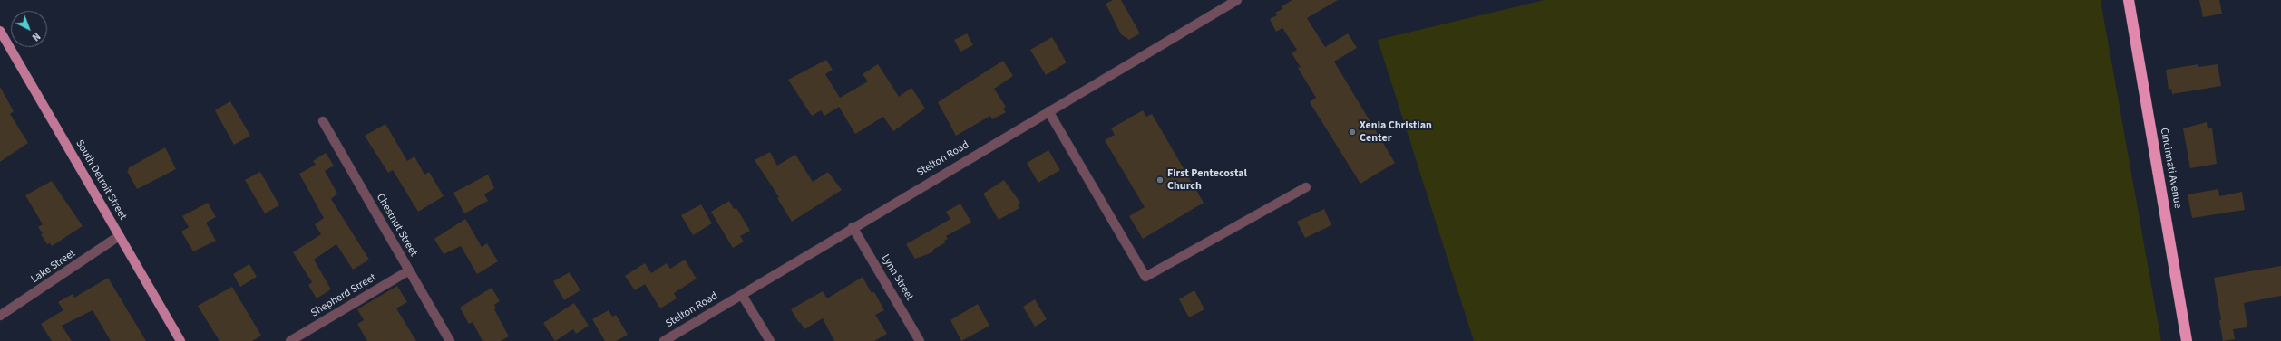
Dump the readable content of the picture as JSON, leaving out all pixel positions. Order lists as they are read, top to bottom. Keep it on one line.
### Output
{"streets":{"highway":["Cincinnati Avenue"],"main road":["South Detroit Street"],"street":["Stelton Road","Chestnut Street","Lake Street","Lynn Street","Shepherd Street"]},"crossings":[["Stelton Road","Lynn Street"],["South Detroit Street","Lake Street"],["Chestnut Street","Shepherd Street"]],"places":["Xenia Christian Center","First Pentecostal Church"],"north":"bottom right"}
